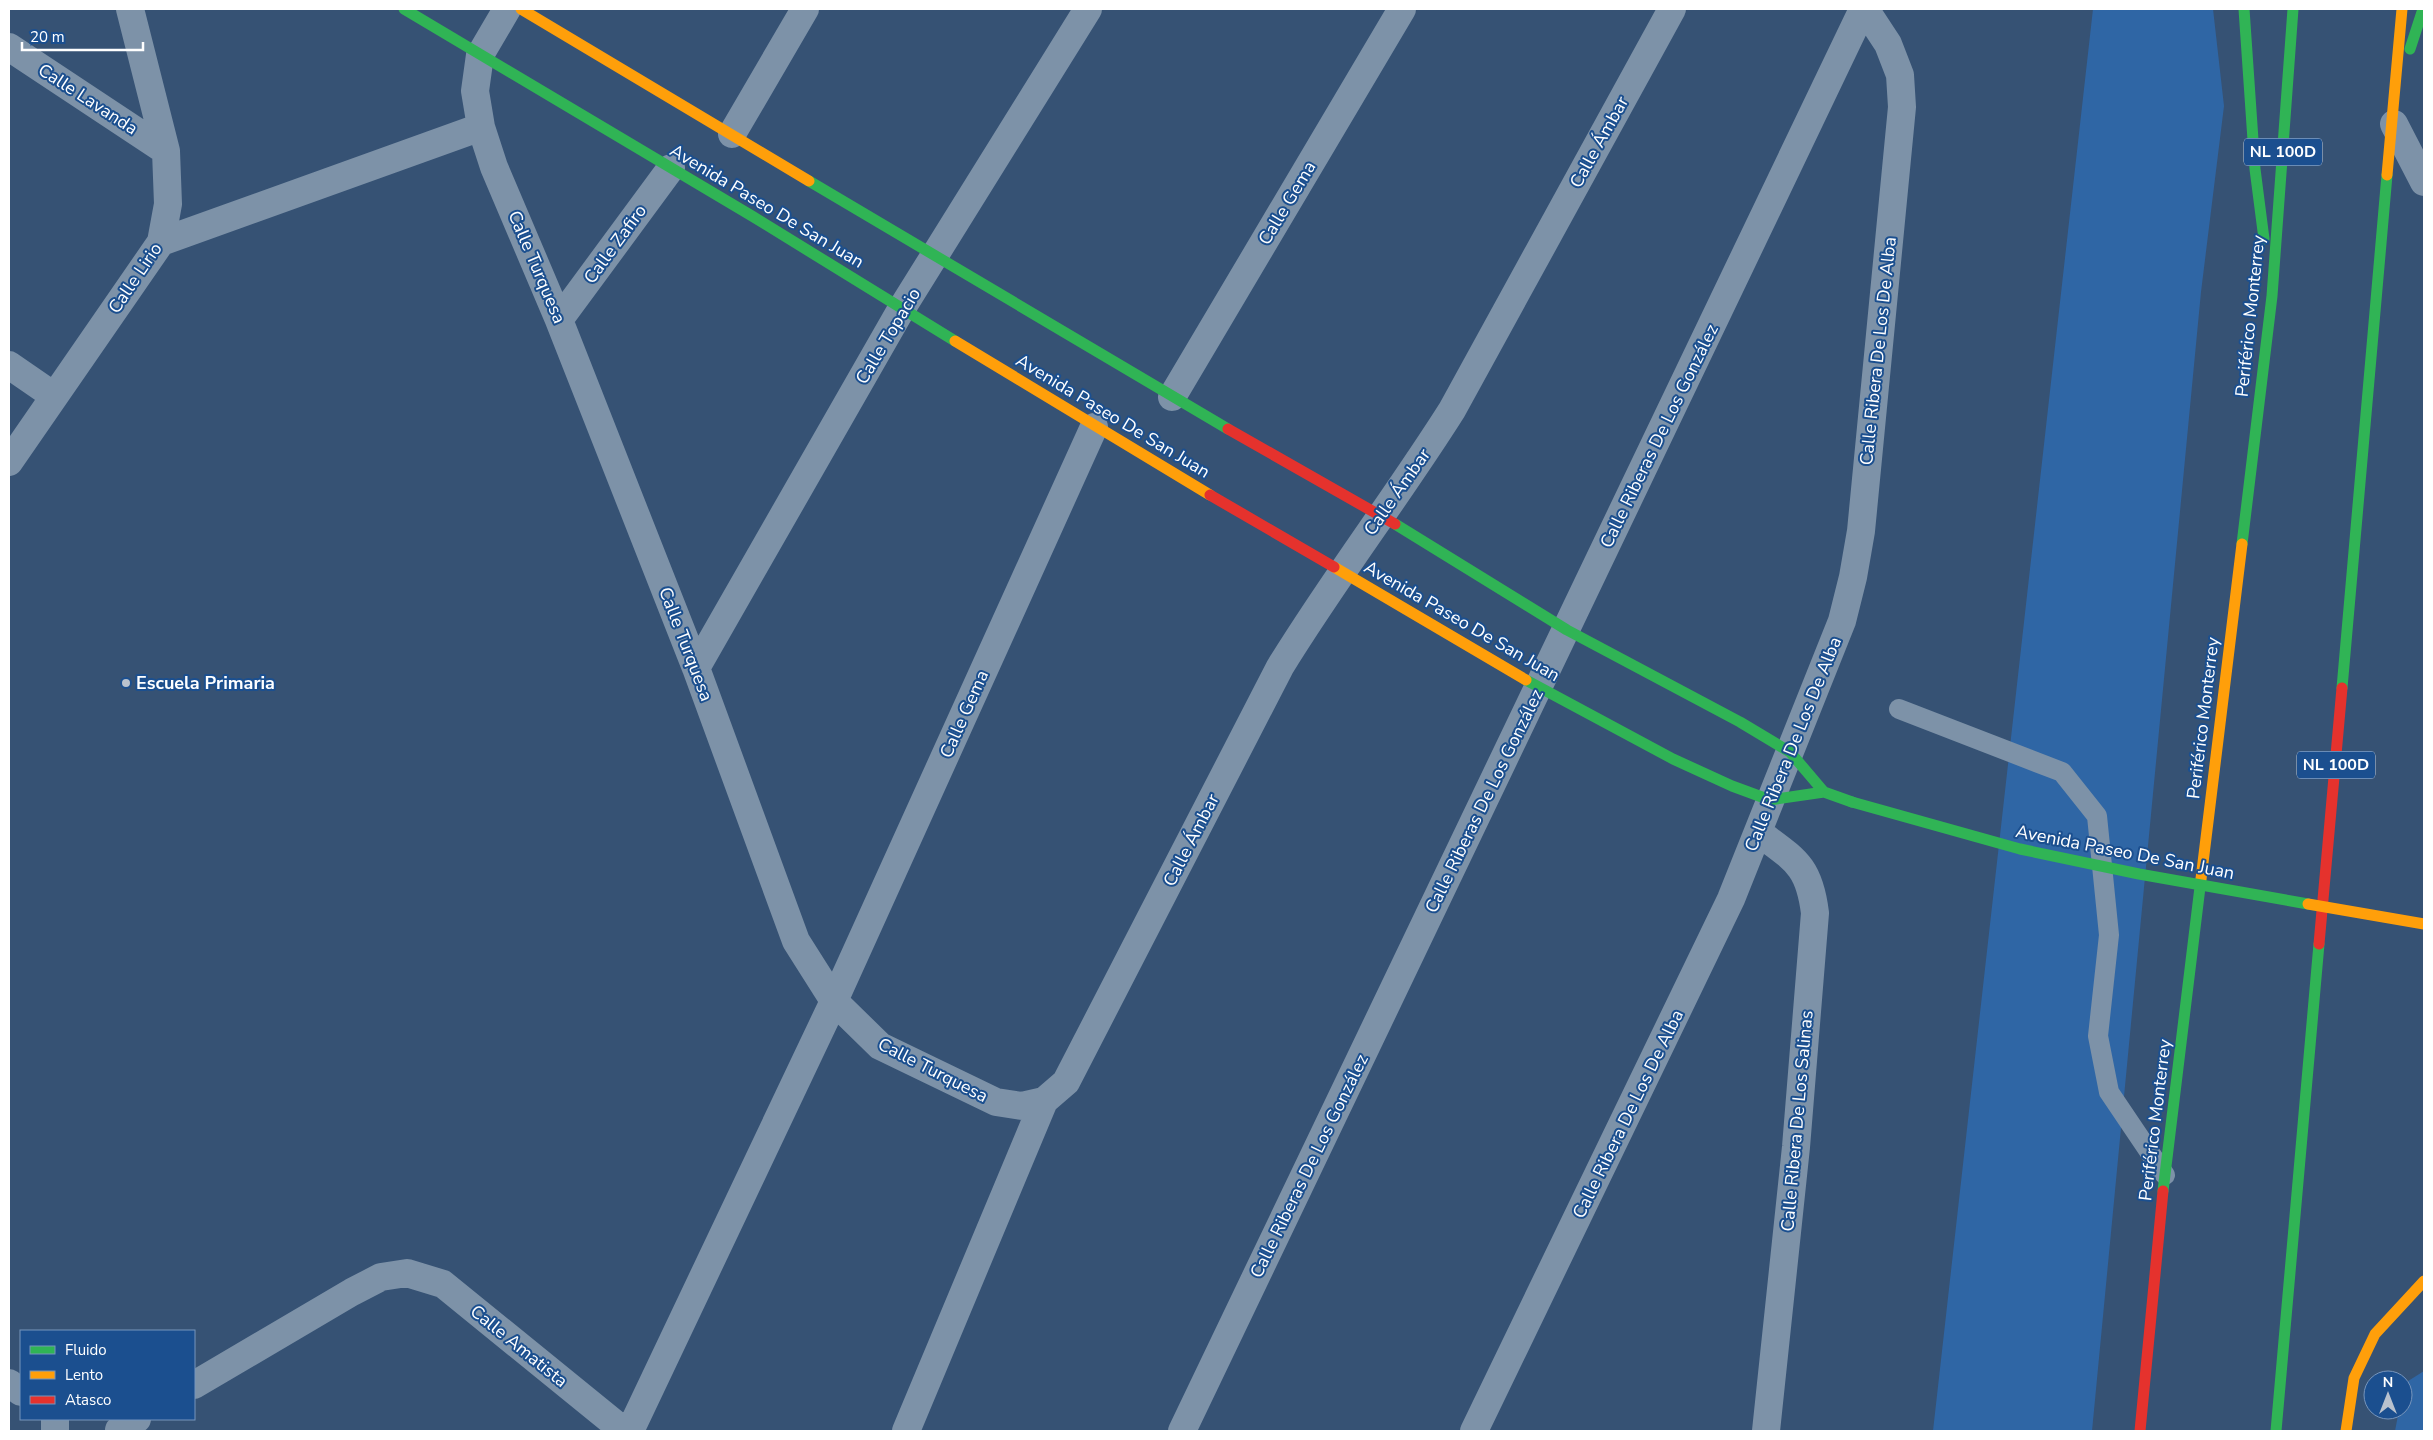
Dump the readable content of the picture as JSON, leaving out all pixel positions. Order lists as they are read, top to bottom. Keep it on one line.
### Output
{"streets":{"main road":["NL 100D","Avenida Paseo De San Juan","Periférico Monterrey"],"street":["Calle Lavanda","Calle Ámbar","Calle Gema","Calle Zafiro","Calle Turquesa","Calle Lirio","Calle Topacio","Calle Ribera De Los De Alba","Calle Riberas De Los González","Calle Ribera De Los Salinas","Calle Amatista"]},"crossings":[["Calle Lavanda","Calle Lirio"],["Calle Ámbar","Avenida Paseo De San Juan"],["Calle Ámbar","Calle Turquesa"],["Calle Gema","Avenida Paseo De San Juan"],["Calle Gema","Calle Turquesa"],["Avenida Paseo De San Juan","Calle Zafiro"],["Avenida Paseo De San Juan","Calle Turquesa"],["Avenida Paseo De San Juan","Calle Topacio"],["Avenida Paseo De San Juan","Calle Ribera De Los De Alba"],["Avenida Paseo De San Juan","Calle Riberas De Los González"],["Calle Zafiro","Calle Turquesa"],["Calle Turquesa","Calle Topacio"],["Calle Ribera De Los De Alba","Calle Riberas De Los González"],["Calle Ribera De Los De Alba","Calle Ribera De Los Salinas"]],"places":["Escuela Primaria"],"legend":["Fluido","Lento","Atasco"],"scale_bar":"20 m","north":"top"}
